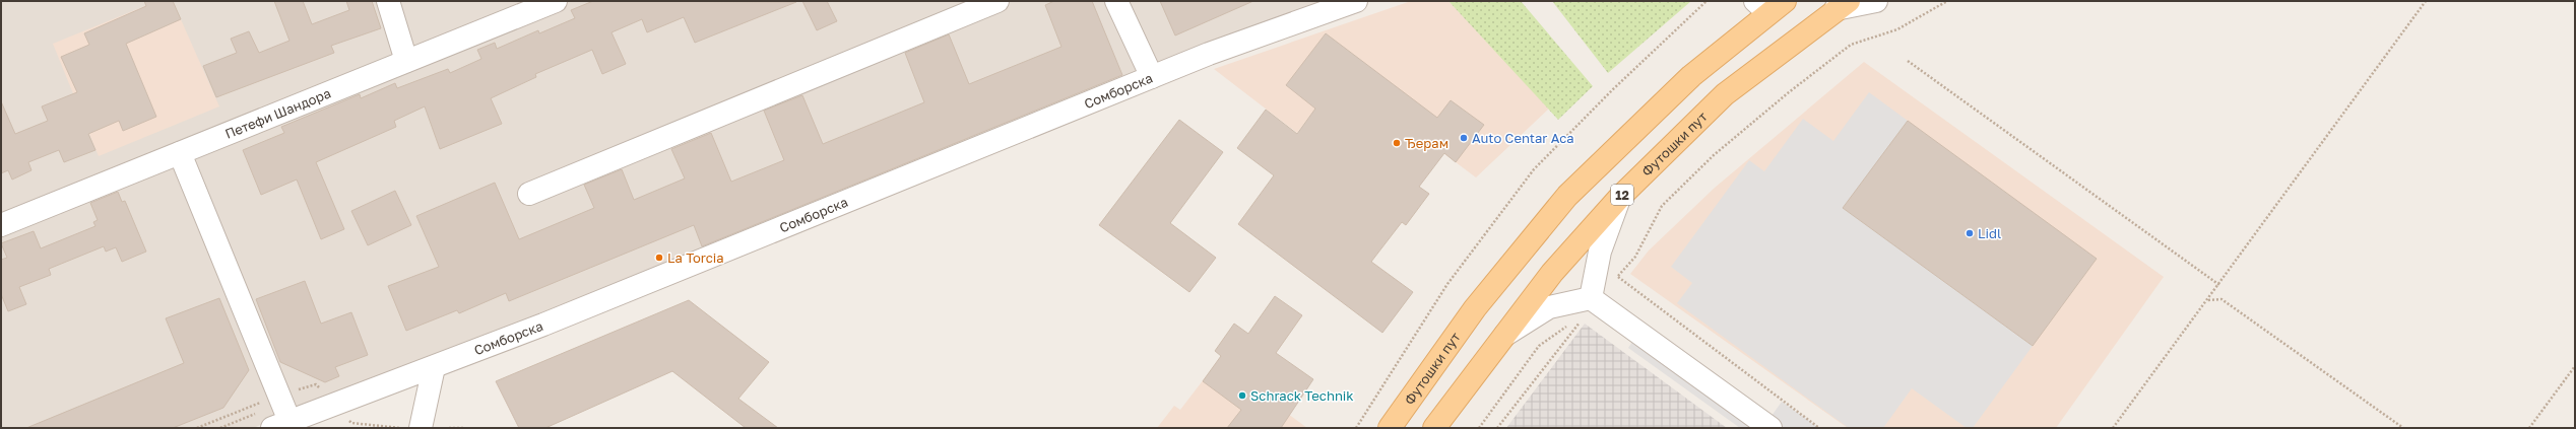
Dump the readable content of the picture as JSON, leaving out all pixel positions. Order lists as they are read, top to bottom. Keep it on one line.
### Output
{"streets":{"main road":["Футошки пут","12"],"street":["Сомборска","Петефи Шандора"]},"places":["Auto Centar Aca","Ђерам","Lidl","La Torcia","Schrack Technik"]}
